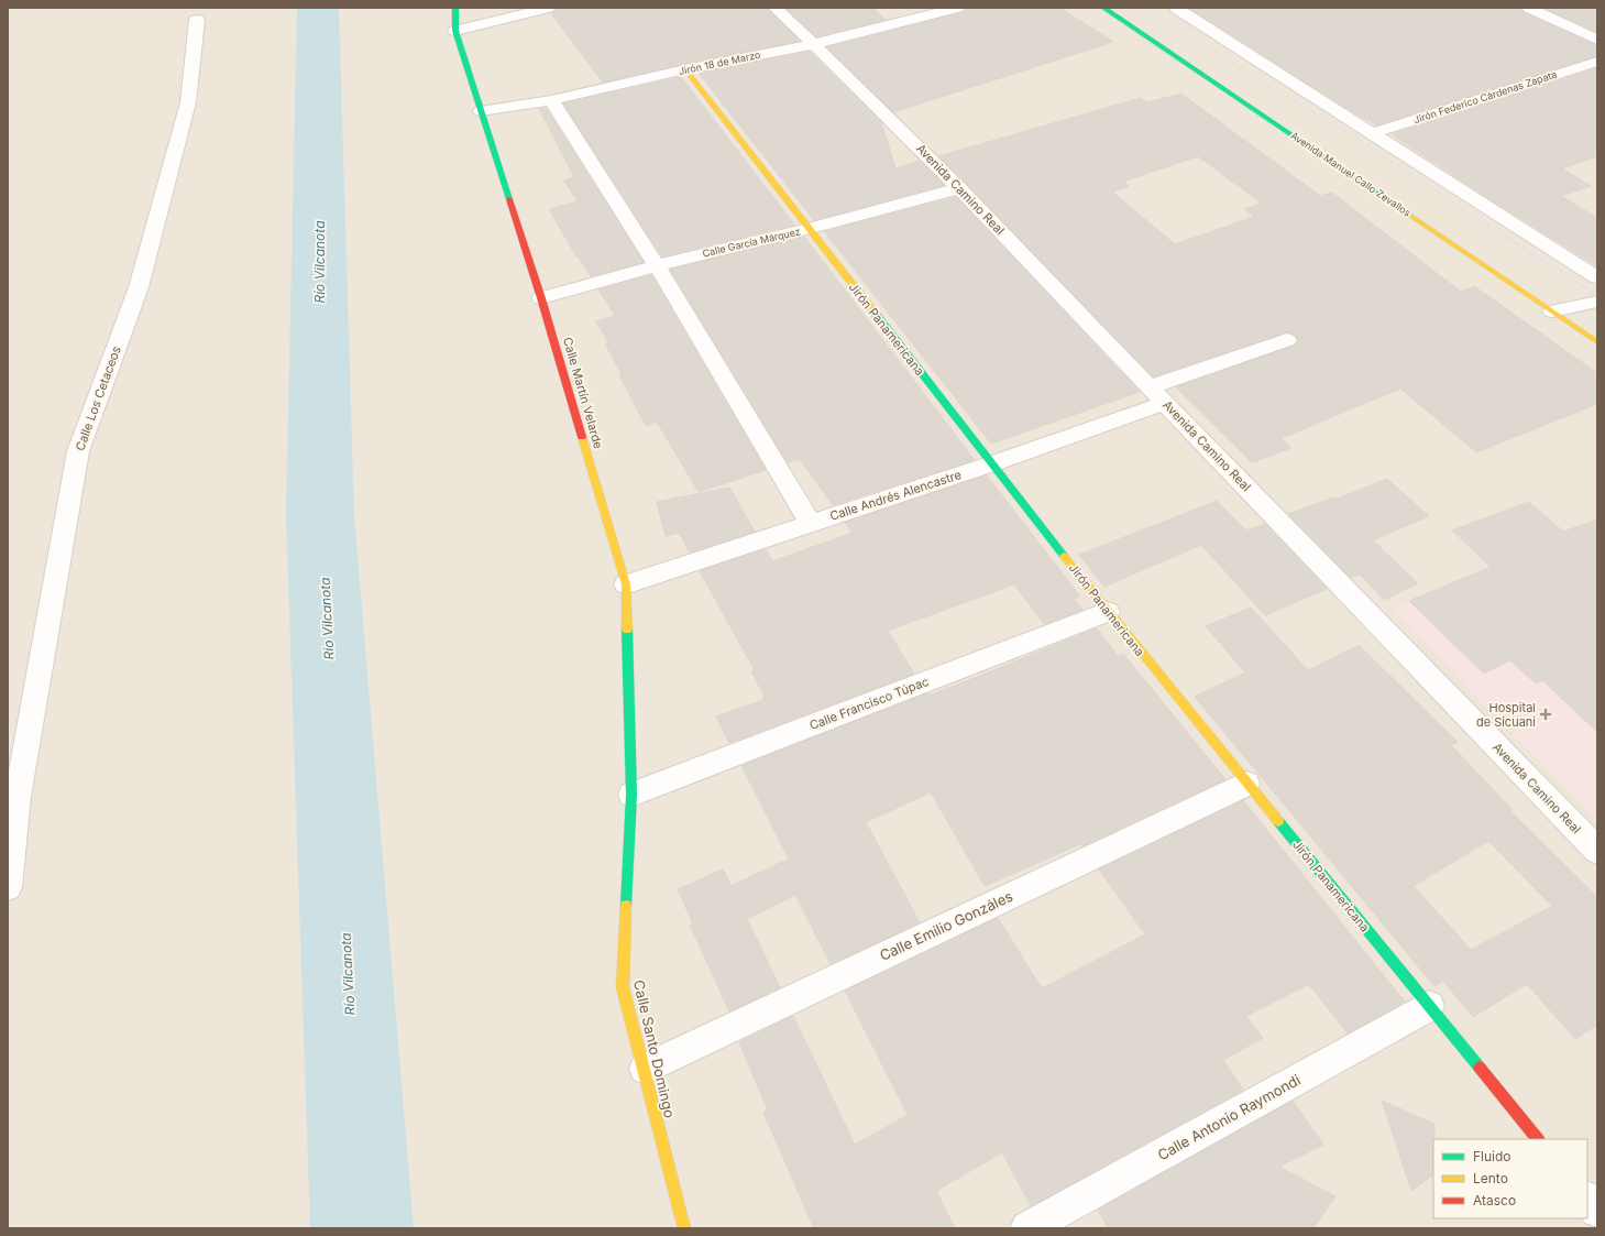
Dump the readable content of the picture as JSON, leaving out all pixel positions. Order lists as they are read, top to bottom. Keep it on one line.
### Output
{"streets":{"street":["Jirón 18 de Marzo","Jirón Federico Cárdenas Zapata","Avenida Manuel Callo Zevallos","Avenida Camino Real","Calle García Márquez","Jirón Panamericana","Calle Martín Velarde","Calle Los Cetaceos","Calle Andrés Alencastre","Calle Francisco Túpac","Calle Emilio Gonzáles","Calle Santo Domingo","Calle Antonio Raymondi"]},"crossings":[["Jirón 18 de Marzo","Avenida Camino Real"],["Jirón 18 de Marzo","Jirón Panamericana"],["Jirón 18 de Marzo","Calle Martín Velarde"],["Avenida Camino Real","Calle García Márquez"],["Avenida Camino Real","Calle Andrés Alencastre"],["Calle García Márquez","Jirón Panamericana"],["Calle García Márquez","Calle Martín Velarde"],["Jirón Panamericana","Calle Andrés Alencastre"],["Jirón Panamericana","Calle Francisco Túpac"],["Jirón Panamericana","Calle Emilio Gonzáles"],["Jirón Panamericana","Calle Antonio Raymondi"],["Calle Martín Velarde","Calle Andrés Alencastre"],["Calle Martín Velarde","Calle Francisco Túpac"],["Calle Martín Velarde","Calle Santo Domingo"],["Calle Francisco Túpac","Calle Santo Domingo"],["Calle Emilio Gonzáles","Calle Santo Domingo"]],"water":["Río Vilcanota"],"places":{"health":["Hospital de Sicuani"]},"legend":["Fluido","Lento","Atasco"]}
